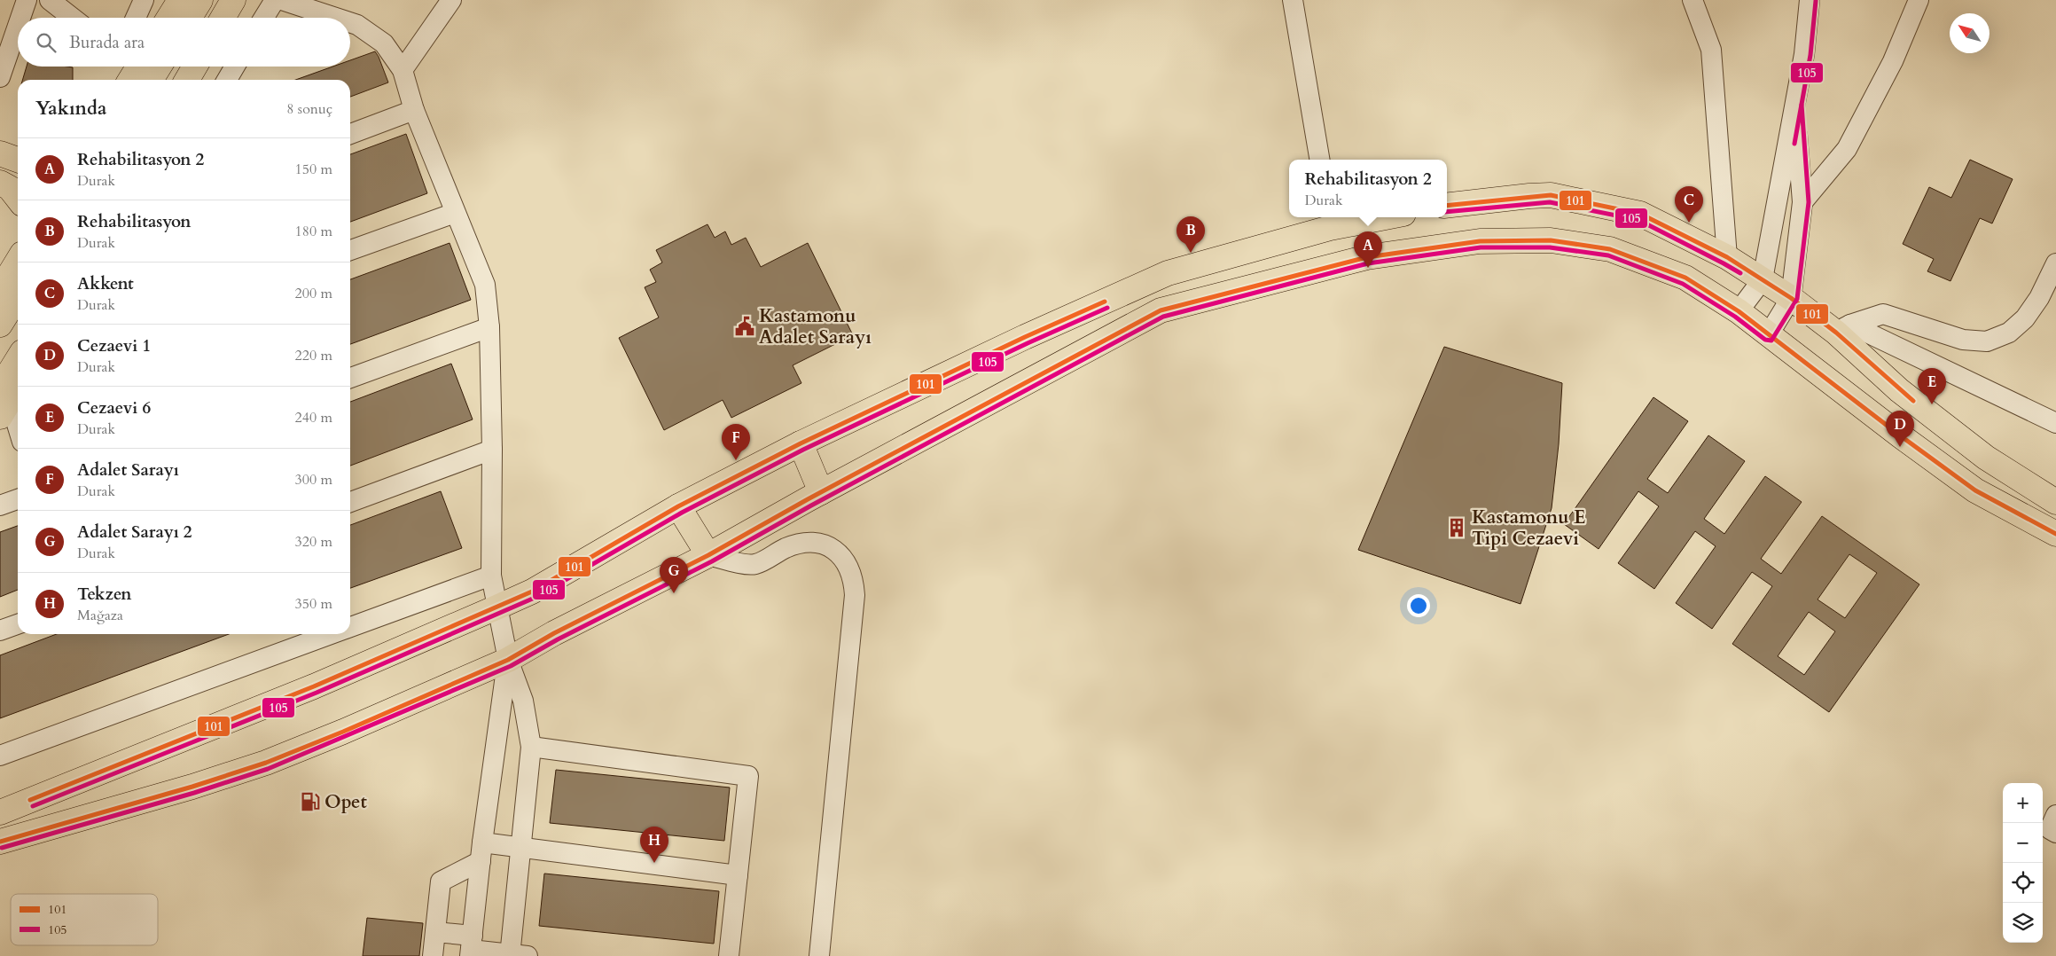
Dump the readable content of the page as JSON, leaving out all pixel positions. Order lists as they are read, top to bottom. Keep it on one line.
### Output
{"places":{"public building":["Kastamonu Adalet Sarayı"],"building":["Kastamonu E Tipi Cezaevi"],"fuel station":["Opet"]},"lines":["transit line 105","transit line 101"],"legend":["101","105"],"north":"top left","page":{"search":"Burada ara","heading":["Yakında","8 sonuç"],"list":[{"mark":"A","name":"Rehabilitasyon 2","note":"Durak","value":"150 m"},{"mark":"B","name":"Rehabilitasyon","note":"Durak","value":"180 m"},{"mark":"C","name":"Akkent","note":"Durak","value":"200 m"},{"mark":"D","name":"Cezaevi 1","note":"Durak","value":"220 m"},{"mark":"E","name":"Cezaevi 6","note":"Durak","value":"240 m"},{"mark":"F","name":"Adalet Sarayı","note":"Durak","value":"300 m"},{"mark":"G","name":"Adalet Sarayı 2","note":"Durak","value":"320 m"},{"mark":"H","name":"Tekzen","note":"Mağaza","value":"350 m"}],"popup":["Rehabilitasyon 2","Durak"],"pins":["C","B","A","E","D","F","G","H"],"map_buttons":["+","−"]}}
